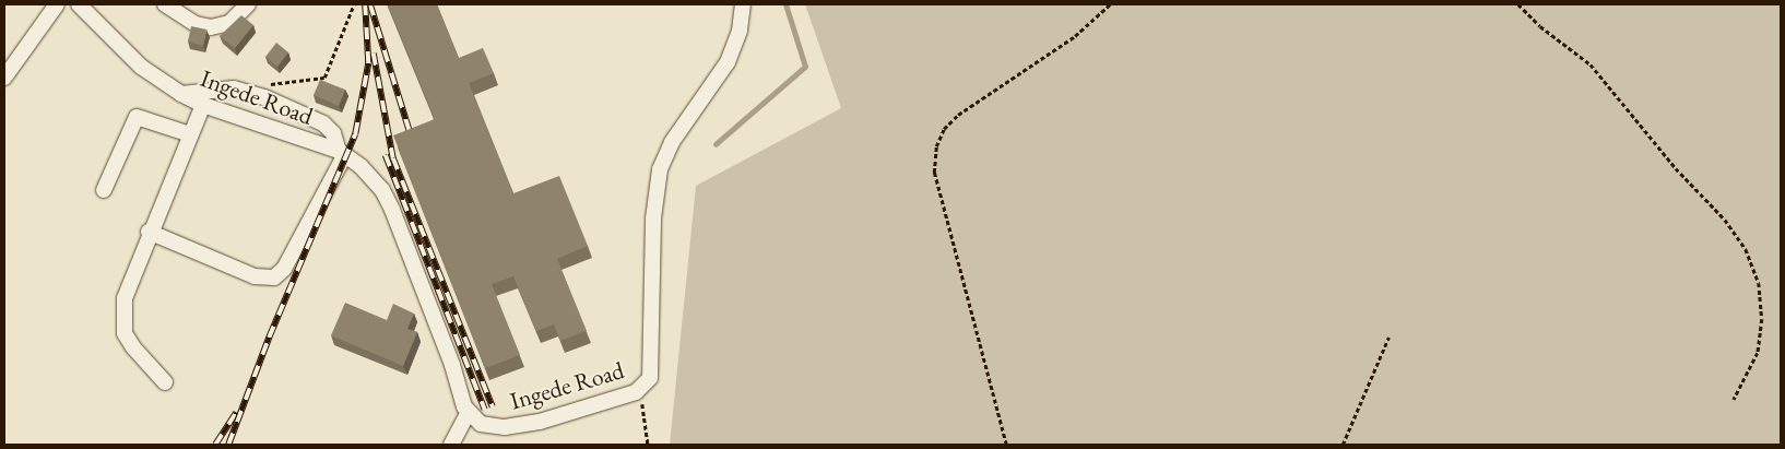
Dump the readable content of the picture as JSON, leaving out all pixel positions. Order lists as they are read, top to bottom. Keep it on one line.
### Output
{"streets":{"lane":["Ingede Road"]}}
